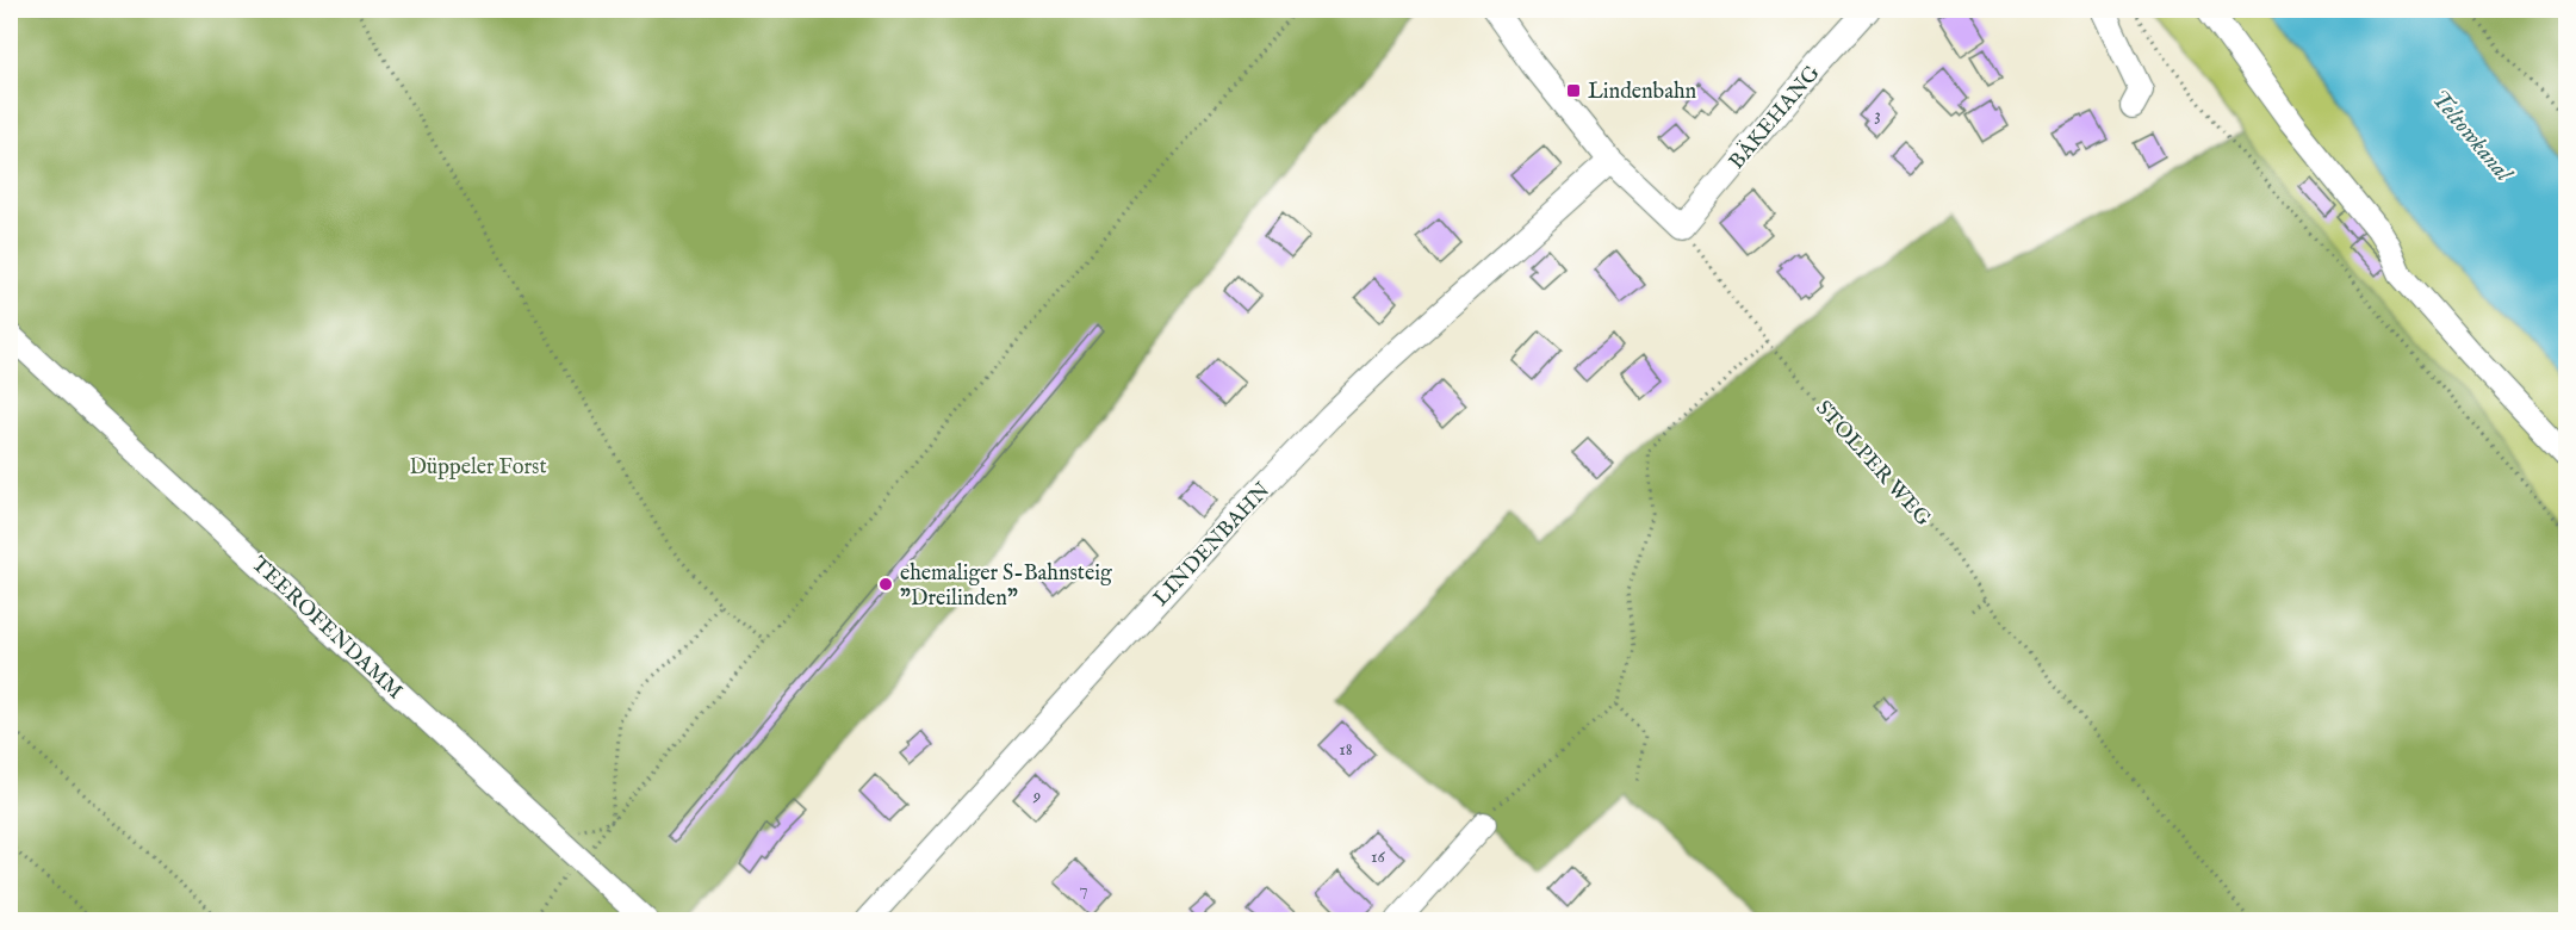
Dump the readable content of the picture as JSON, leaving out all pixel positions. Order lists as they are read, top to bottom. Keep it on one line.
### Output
{"streets":{"street":["BÄKEHANG","LINDENBAHN","TEEROFENDAMM"],"path":["STOLPER WEG"]},"crossings":[["BÄKEHANG","STOLPER WEG"]],"water":["Teltowkanal"],"parks":["Düppeler Forst"],"places":{"transit":["Lindenbahn"],"other":["ehemaliger S-Bahnsteig \"Dreilinden\""]},"house_numbers":["3","18","9","16","7"]}
